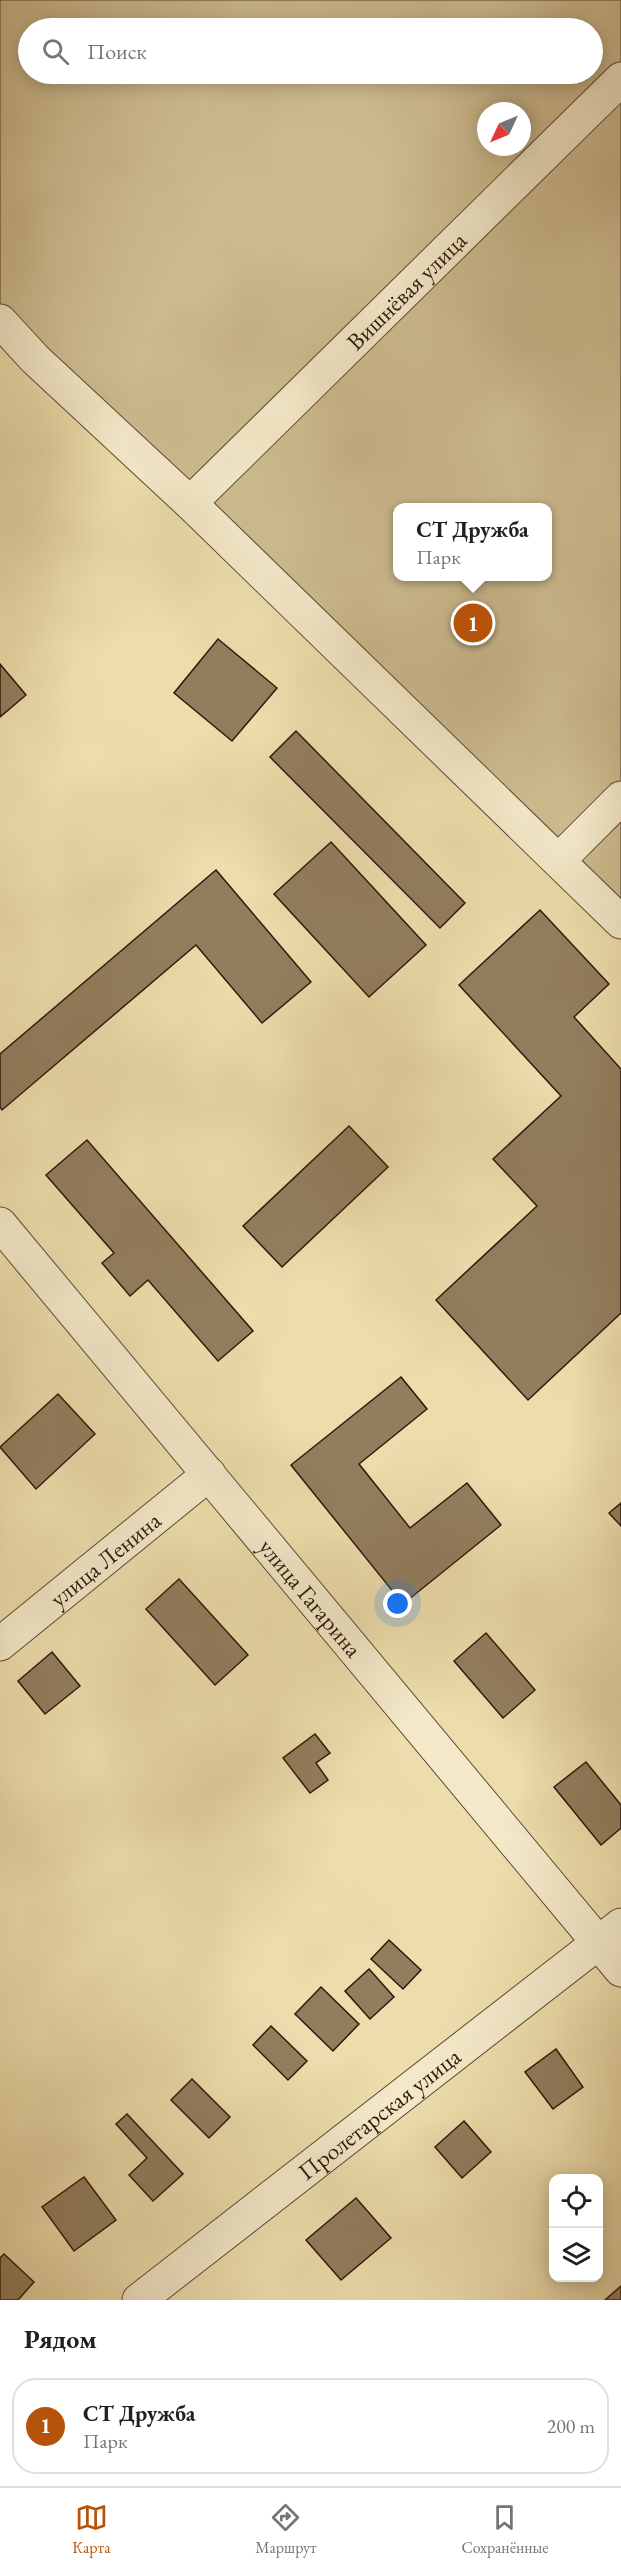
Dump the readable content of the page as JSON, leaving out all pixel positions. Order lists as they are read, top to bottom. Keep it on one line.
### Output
{"streets":{"street":["Вишнёвая улица","улица Ленина","улица Гагарина","Пролетарская улица"]},"crossings":[["улица Ленина","улица Гагарина"],["улица Гагарина","Пролетарская улица"]],"north":"bottom left","page":{"search":"Поиск","popup":["СТ Дружба","Парк"],"pins":"1","heading":"Рядом","list":[{"mark":"1","name":"СТ Дружба","note":"Парк","value":"200 m"}],"nav":["Карта","Маршрут","Сохранённые"]}}
